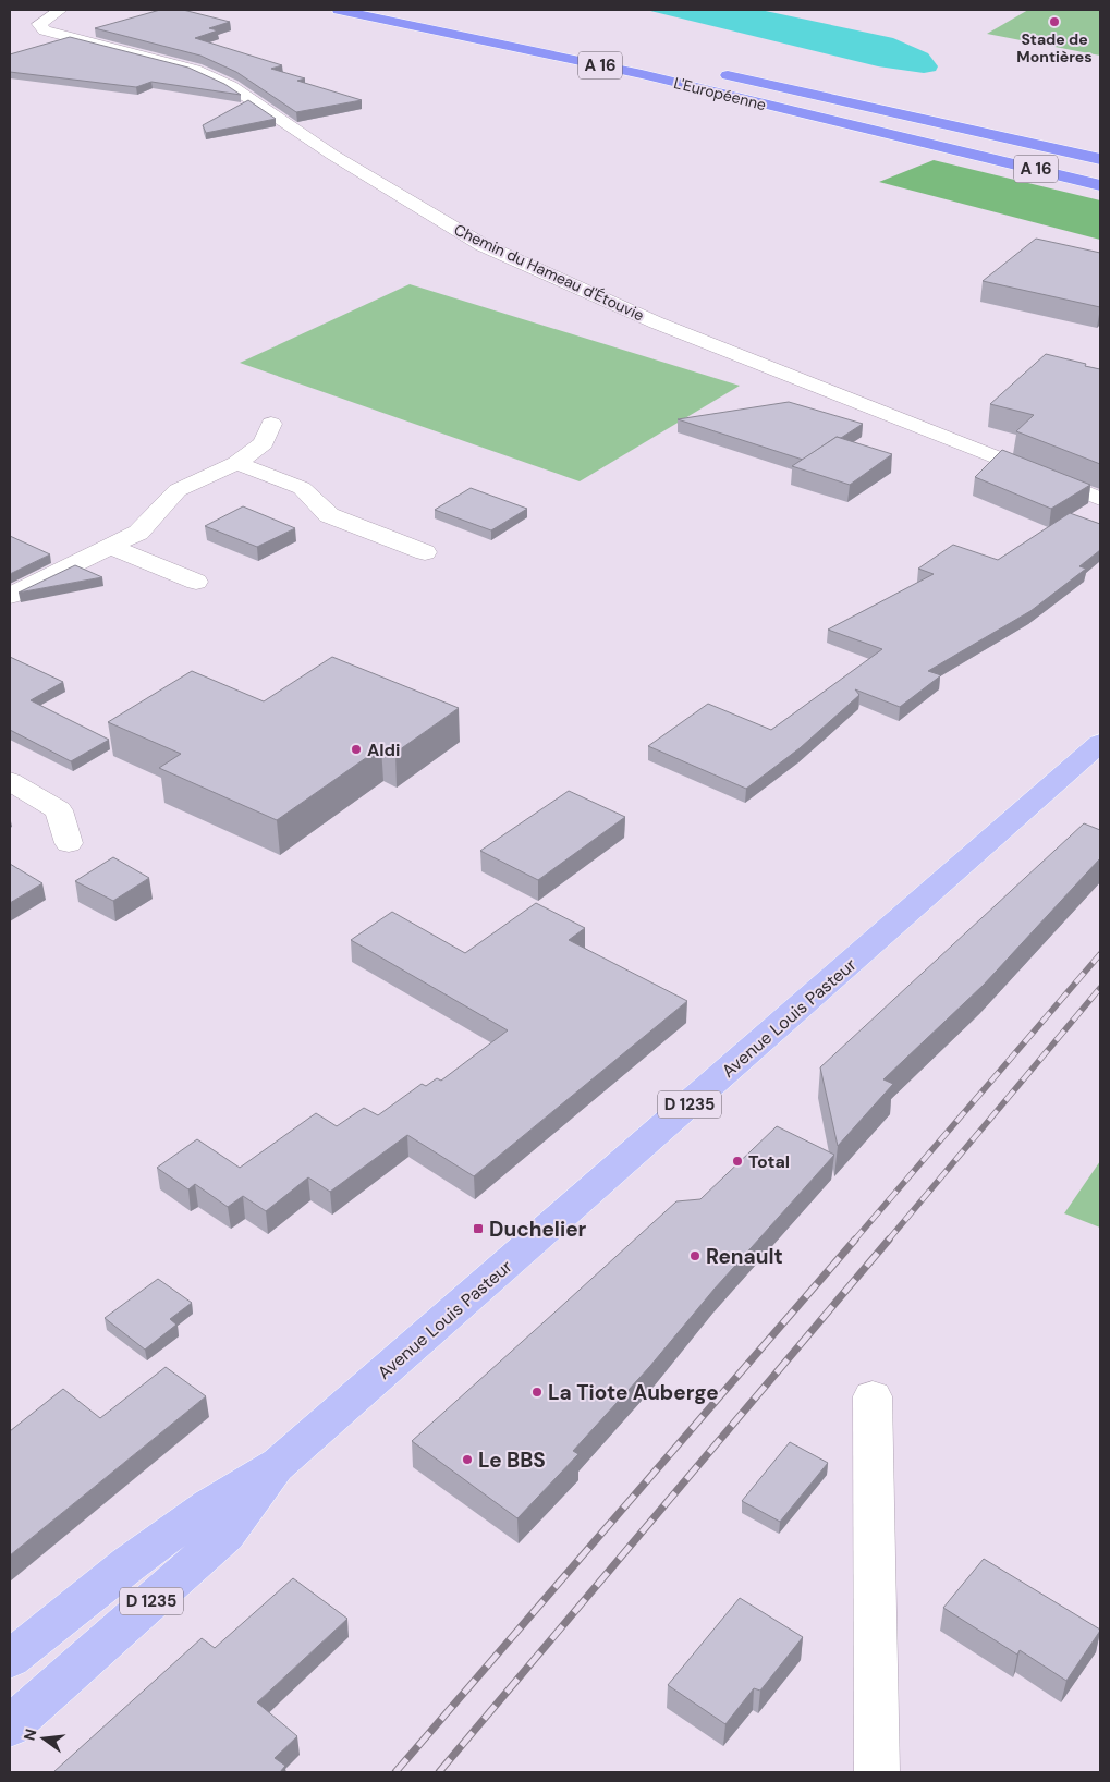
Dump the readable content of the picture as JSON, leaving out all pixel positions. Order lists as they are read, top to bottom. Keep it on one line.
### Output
{"streets":{"highway":["A 16","L'Européenne"],"main road":["Avenue Louis Pasteur","D 1235"],"street":["Chemin du Hameau d'Étouvie"]},"places":{"other":["Stade de Montières","Aldi","Total","Renault","La Tiote Auberge","Le BBS"],"transit":["Duchelier"]},"north":"left"}
